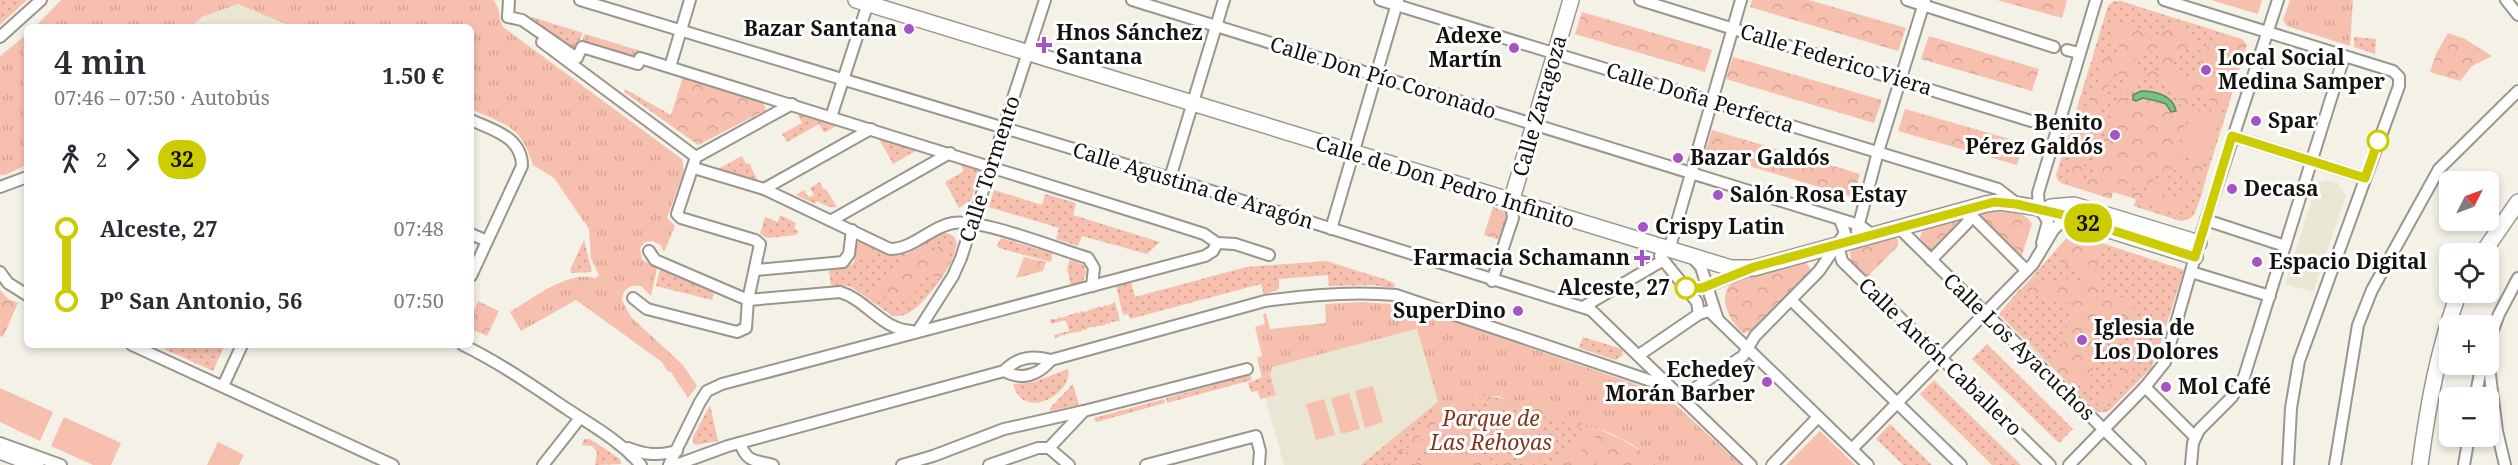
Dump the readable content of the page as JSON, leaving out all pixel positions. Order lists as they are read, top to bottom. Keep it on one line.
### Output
{"streets":{"street":["Calle Federico Viera","Calle Don Pío Coronado","Calle Doña Perfecta","Calle Zaragoza","Calle Tormento","Calle de Don Pedro Infinito","Calle Agustina de Aragón","Calle Los Ayacuchos","Calle Antón Caballero"]},"crossings":[["Calle Don Pío Coronado","Calle Zaragoza"],["Calle Don Pío Coronado","Calle de Don Pedro Infinito"],["Calle Doña Perfecta","Calle Zaragoza"],["Calle Doña Perfecta","Calle de Don Pedro Infinito"],["Calle Zaragoza","Calle de Don Pedro Infinito"],["Calle Zaragoza","Calle Agustina de Aragón"],["Calle Tormento","Calle de Don Pedro Infinito"],["Calle Tormento","Calle Agustina de Aragón"],["Calle de Don Pedro Infinito","Calle Los Ayacuchos"],["Calle de Don Pedro Infinito","Calle Antón Caballero"]],"parks":["Parque de Las Rehoyas"],"places":{"other":["Bazar Santana","Adexe Martín","Local Social Medina Samper","Spar","Benito Pérez Galdós","Bazar Galdós","Decasa","Salón Rosa Estay","Crispy Latin","Espacio Digital","Alceste, 27","SuperDino","Iglesia de Los Dolores","Echedey Morán Barber","Mol Café"],"health":["Hnos Sánchez Santana","Farmacia Schamann"]},"lines":["bus line 32"],"north":"top right","page":{"on_map":"32","heading":["4 min","07:46 – 07:50 · Autobús","1.50 €"],"legs":["2","32"],"map_buttons":["+","−"],"list":[{"name":"Alceste, 27","value":"07:48"},{"name":"Pº San Antonio, 56","value":"07:50"}]}}
